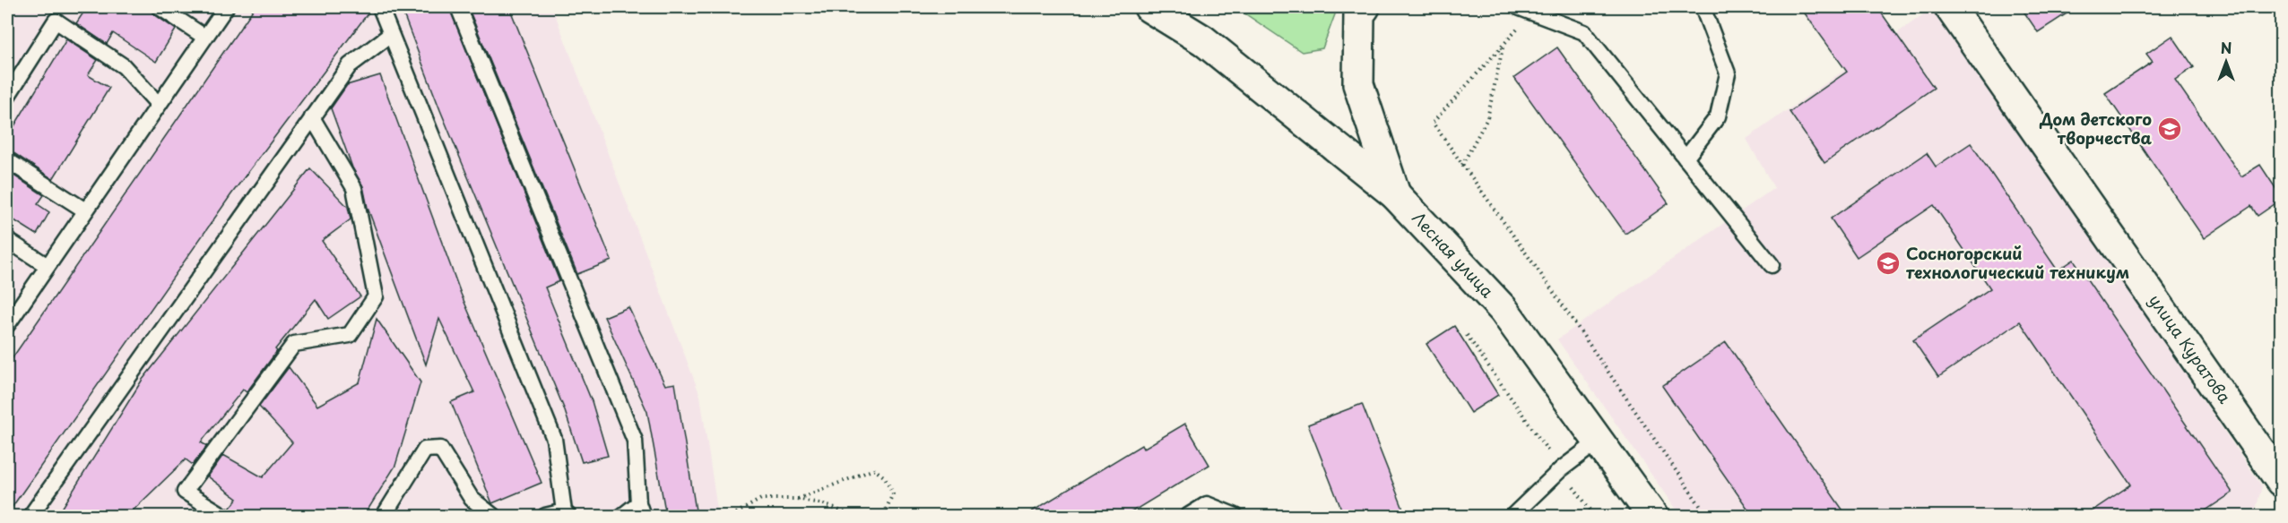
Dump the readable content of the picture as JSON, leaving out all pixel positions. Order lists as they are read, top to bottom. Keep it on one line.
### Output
{"streets":{"street":["Лесная улица","улица Куратова"]},"places":{"school or university":["Дом детского творчества","Сосногорский технологический техникум"]},"north":"top"}
